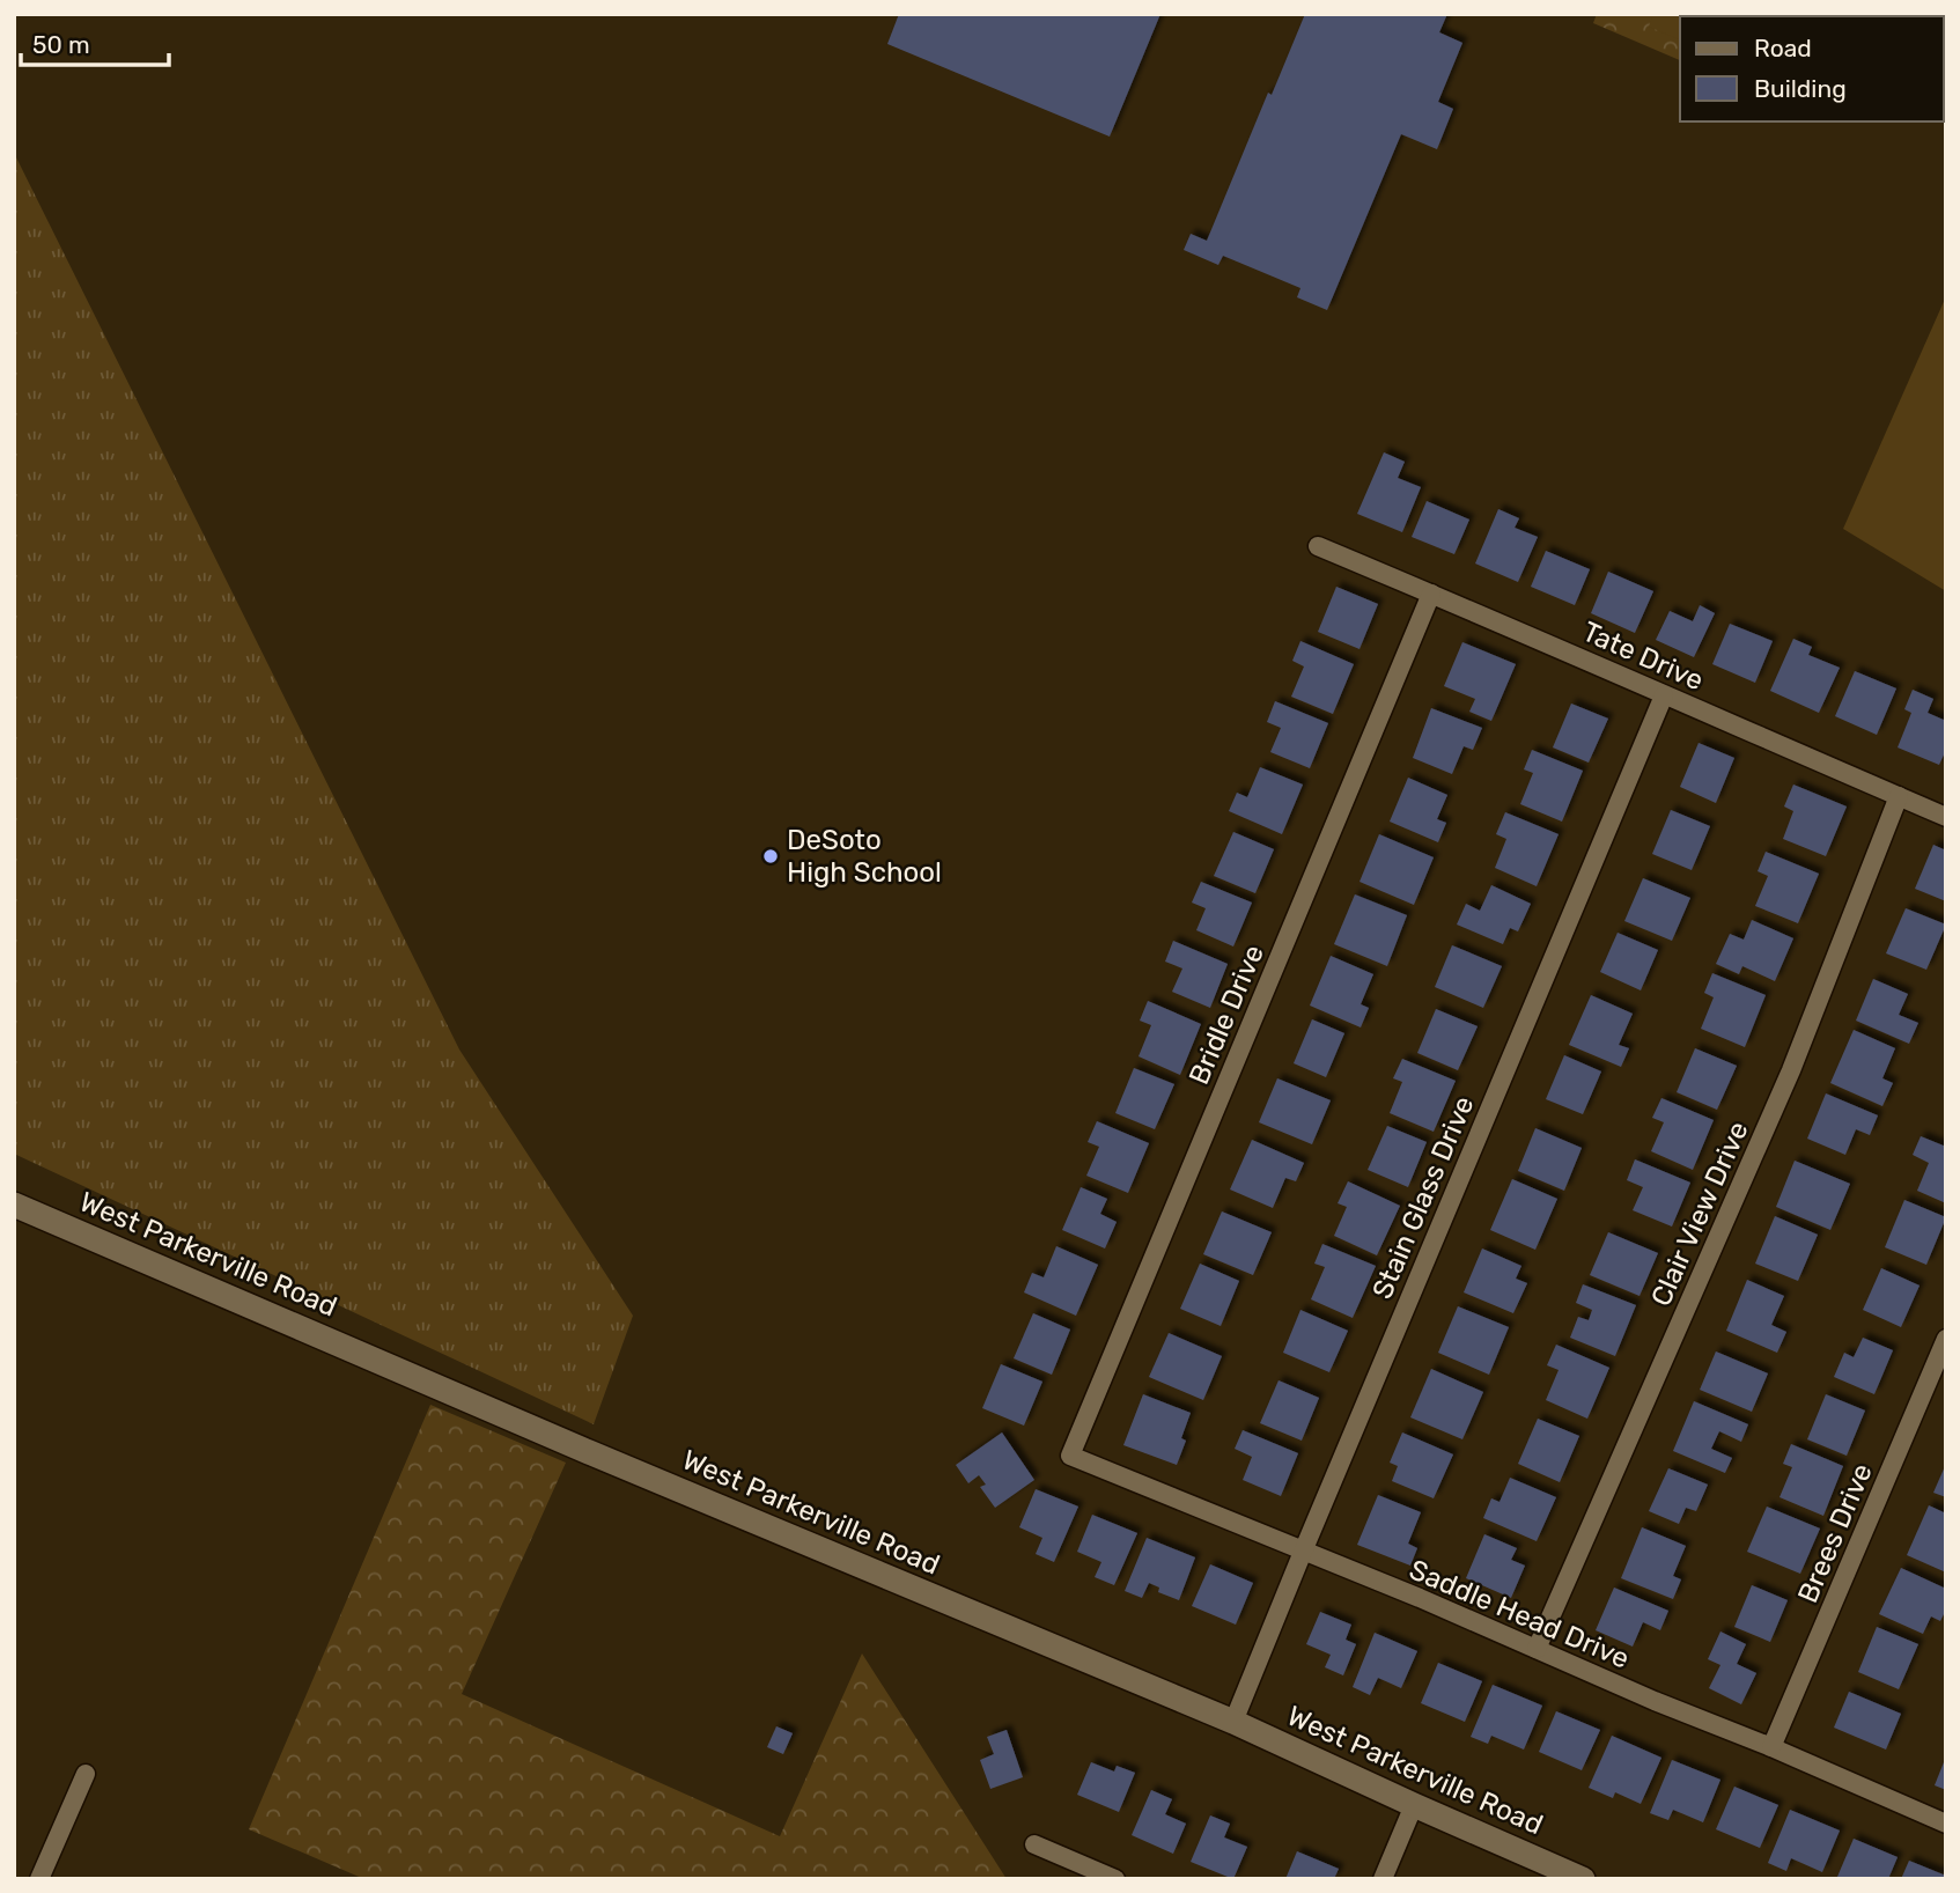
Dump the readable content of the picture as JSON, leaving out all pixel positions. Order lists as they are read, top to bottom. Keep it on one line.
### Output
{"streets":{"main road":["West Parkerville Road"],"street":["Tate Drive","Bridle Drive","Stain Glass Drive","Clair View Drive","Brees Drive","Saddle Head Drive"]},"crossings":[["Tate Drive","Bridle Drive"],["Tate Drive","Stain Glass Drive"],["Tate Drive","Clair View Drive"],["Bridle Drive","Saddle Head Drive"],["Stain Glass Drive","West Parkerville Road"],["Stain Glass Drive","Saddle Head Drive"],["Clair View Drive","Saddle Head Drive"],["Brees Drive","Saddle Head Drive"]],"places":["DeSoto High School"],"legend":["Road","Building"],"scale_bar":"50 m"}
